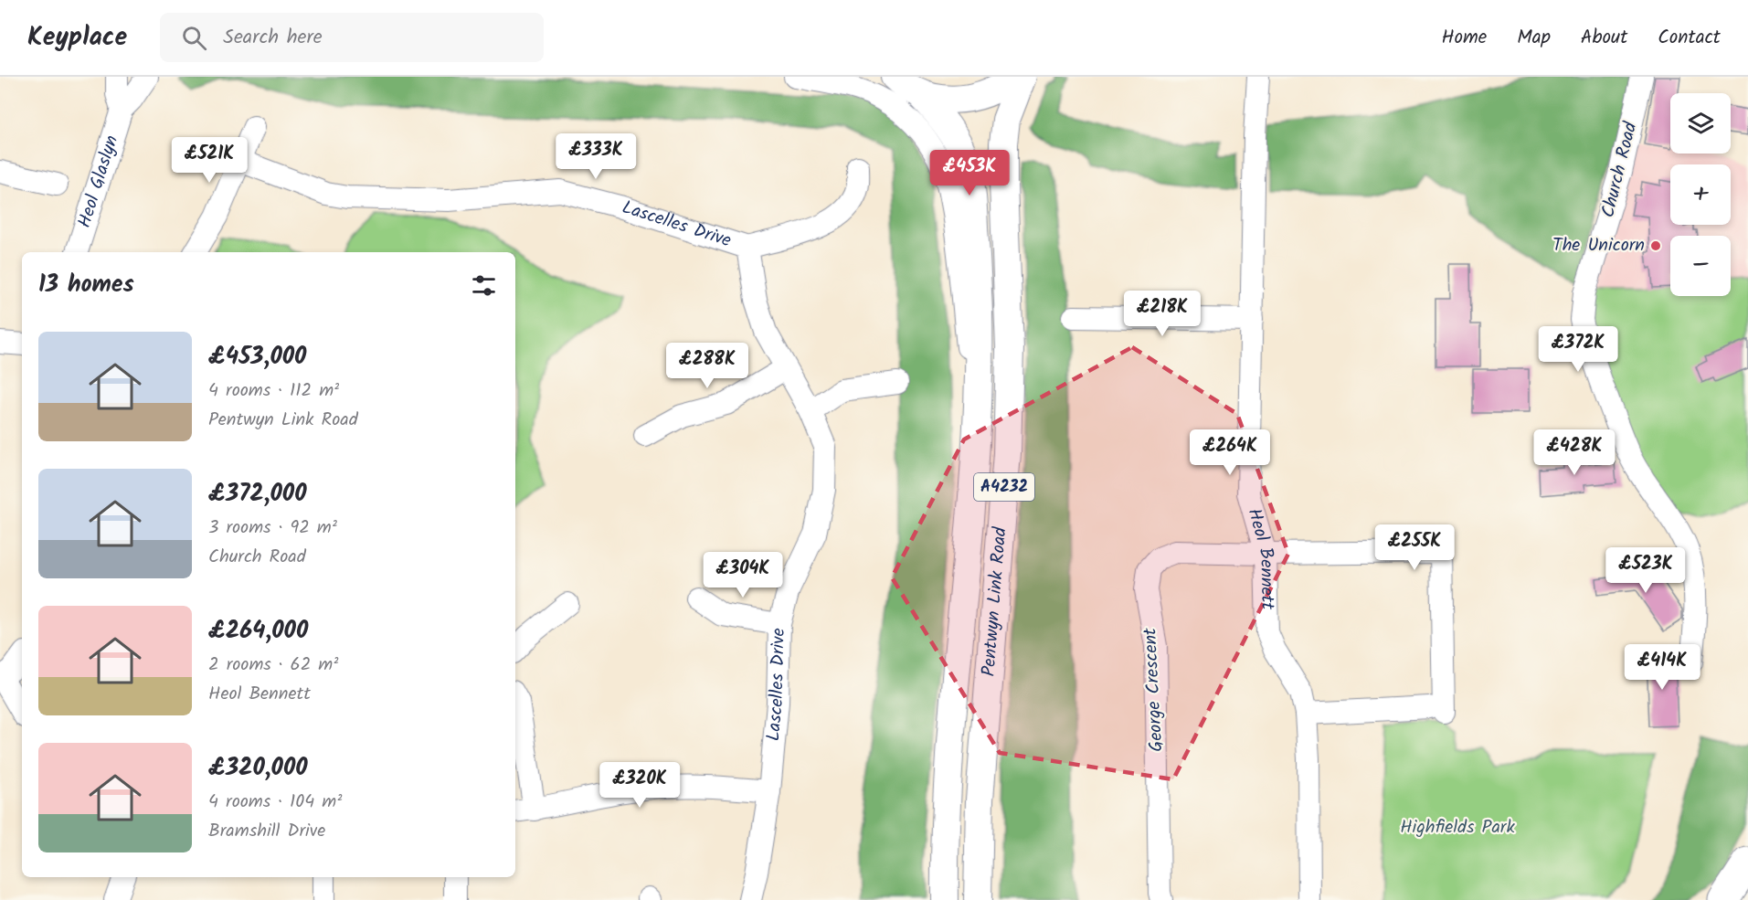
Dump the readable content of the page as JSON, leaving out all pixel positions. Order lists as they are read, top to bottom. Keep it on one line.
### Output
{"streets":{"main road":["A4232","Pentwyn Link Road"],"street":["Church Road","Heol Glaslyn","Lascelles Drive","Heol Bennett","George Crescent"]},"crossings":[["Heol Bennett","George Crescent"]],"parks":["Highfields Park"],"places":["The Unicorn"],"page":{"header":"Keyplace","search":"Search here","nav":["Home","Map","About","Contact"],"map_buttons":["+","−"],"price":["£333K","£521K","£453K","£218K","£372K","£288K","£264K","£428K","£255K","£523K","£304K","£414K","£320K"],"heading":"13 homes","list":[{"name":"£453,000","note":"4 rooms · 112 m² · Pentwyn Link Road"},{"name":"£372,000","note":"3 rooms · 92 m² · Church Road"},{"name":"£264,000","note":"2 rooms · 62 m² · Heol Bennett"},{"name":"£320,000","note":"4 rooms · 104 m² · Bramshill Drive"}]}}
